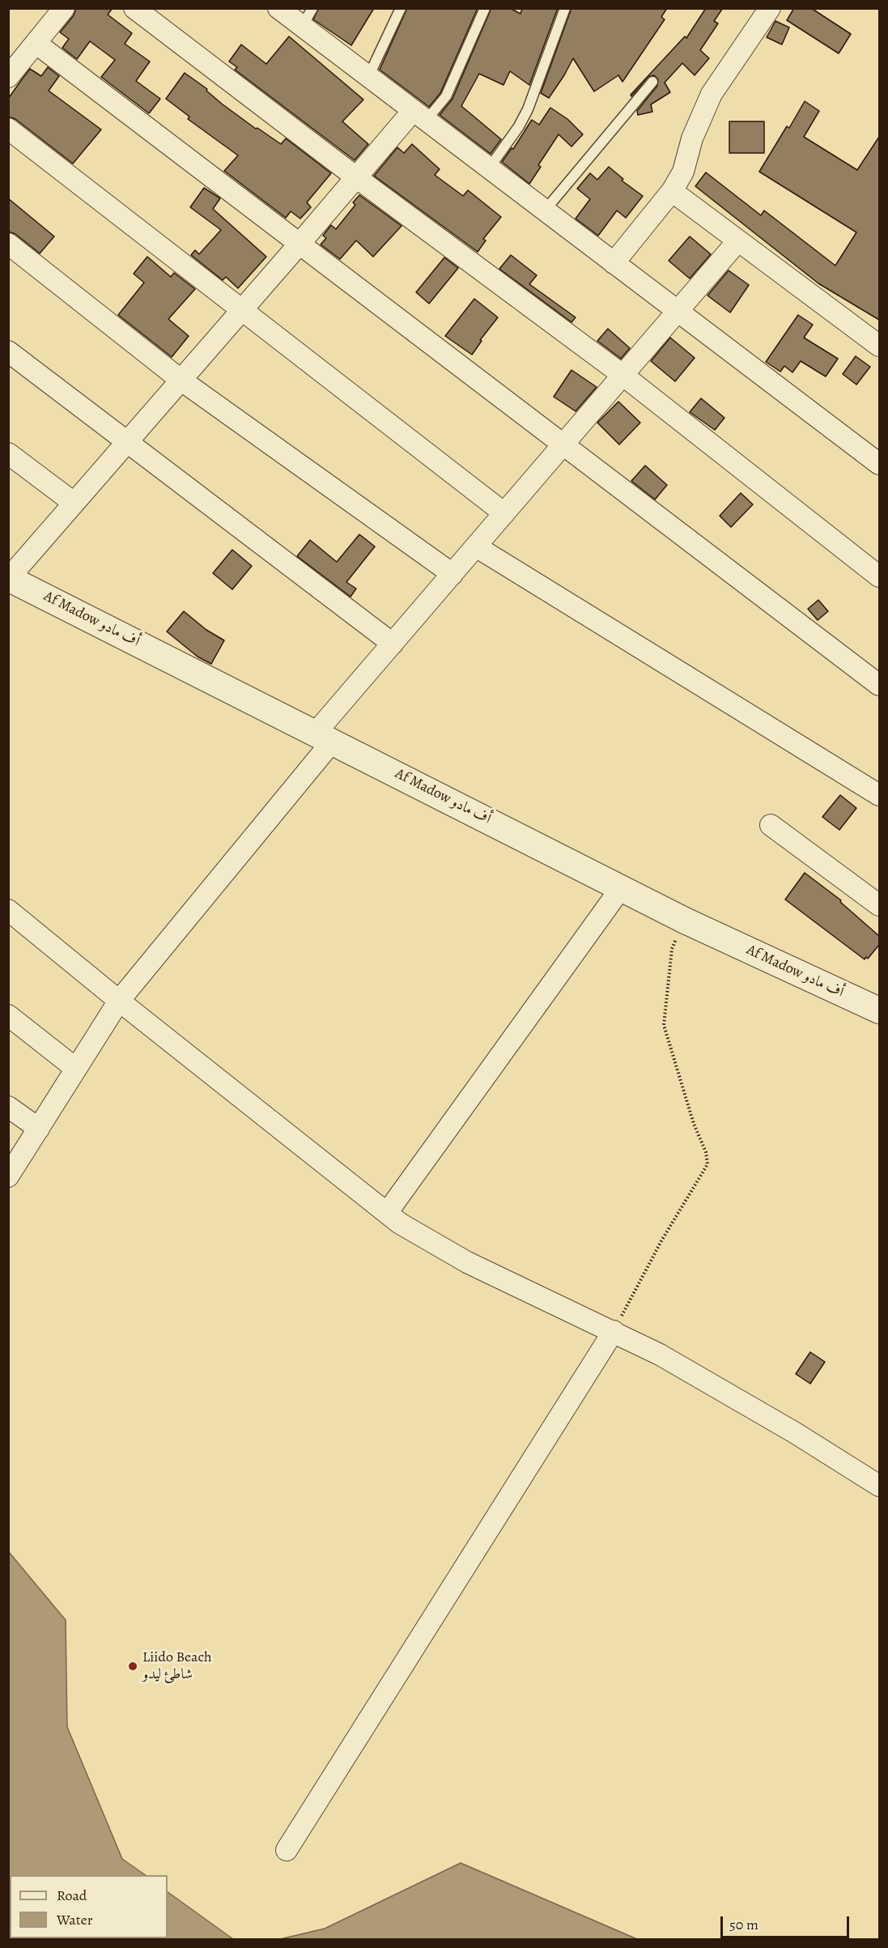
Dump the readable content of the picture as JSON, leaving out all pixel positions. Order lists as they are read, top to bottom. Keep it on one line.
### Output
{"streets":{"street":["Af Madow أف مادو"]},"places":["Liido Beach شاطئ ليدو"],"legend":["Road","Water"],"scale_bar":"50 m"}
